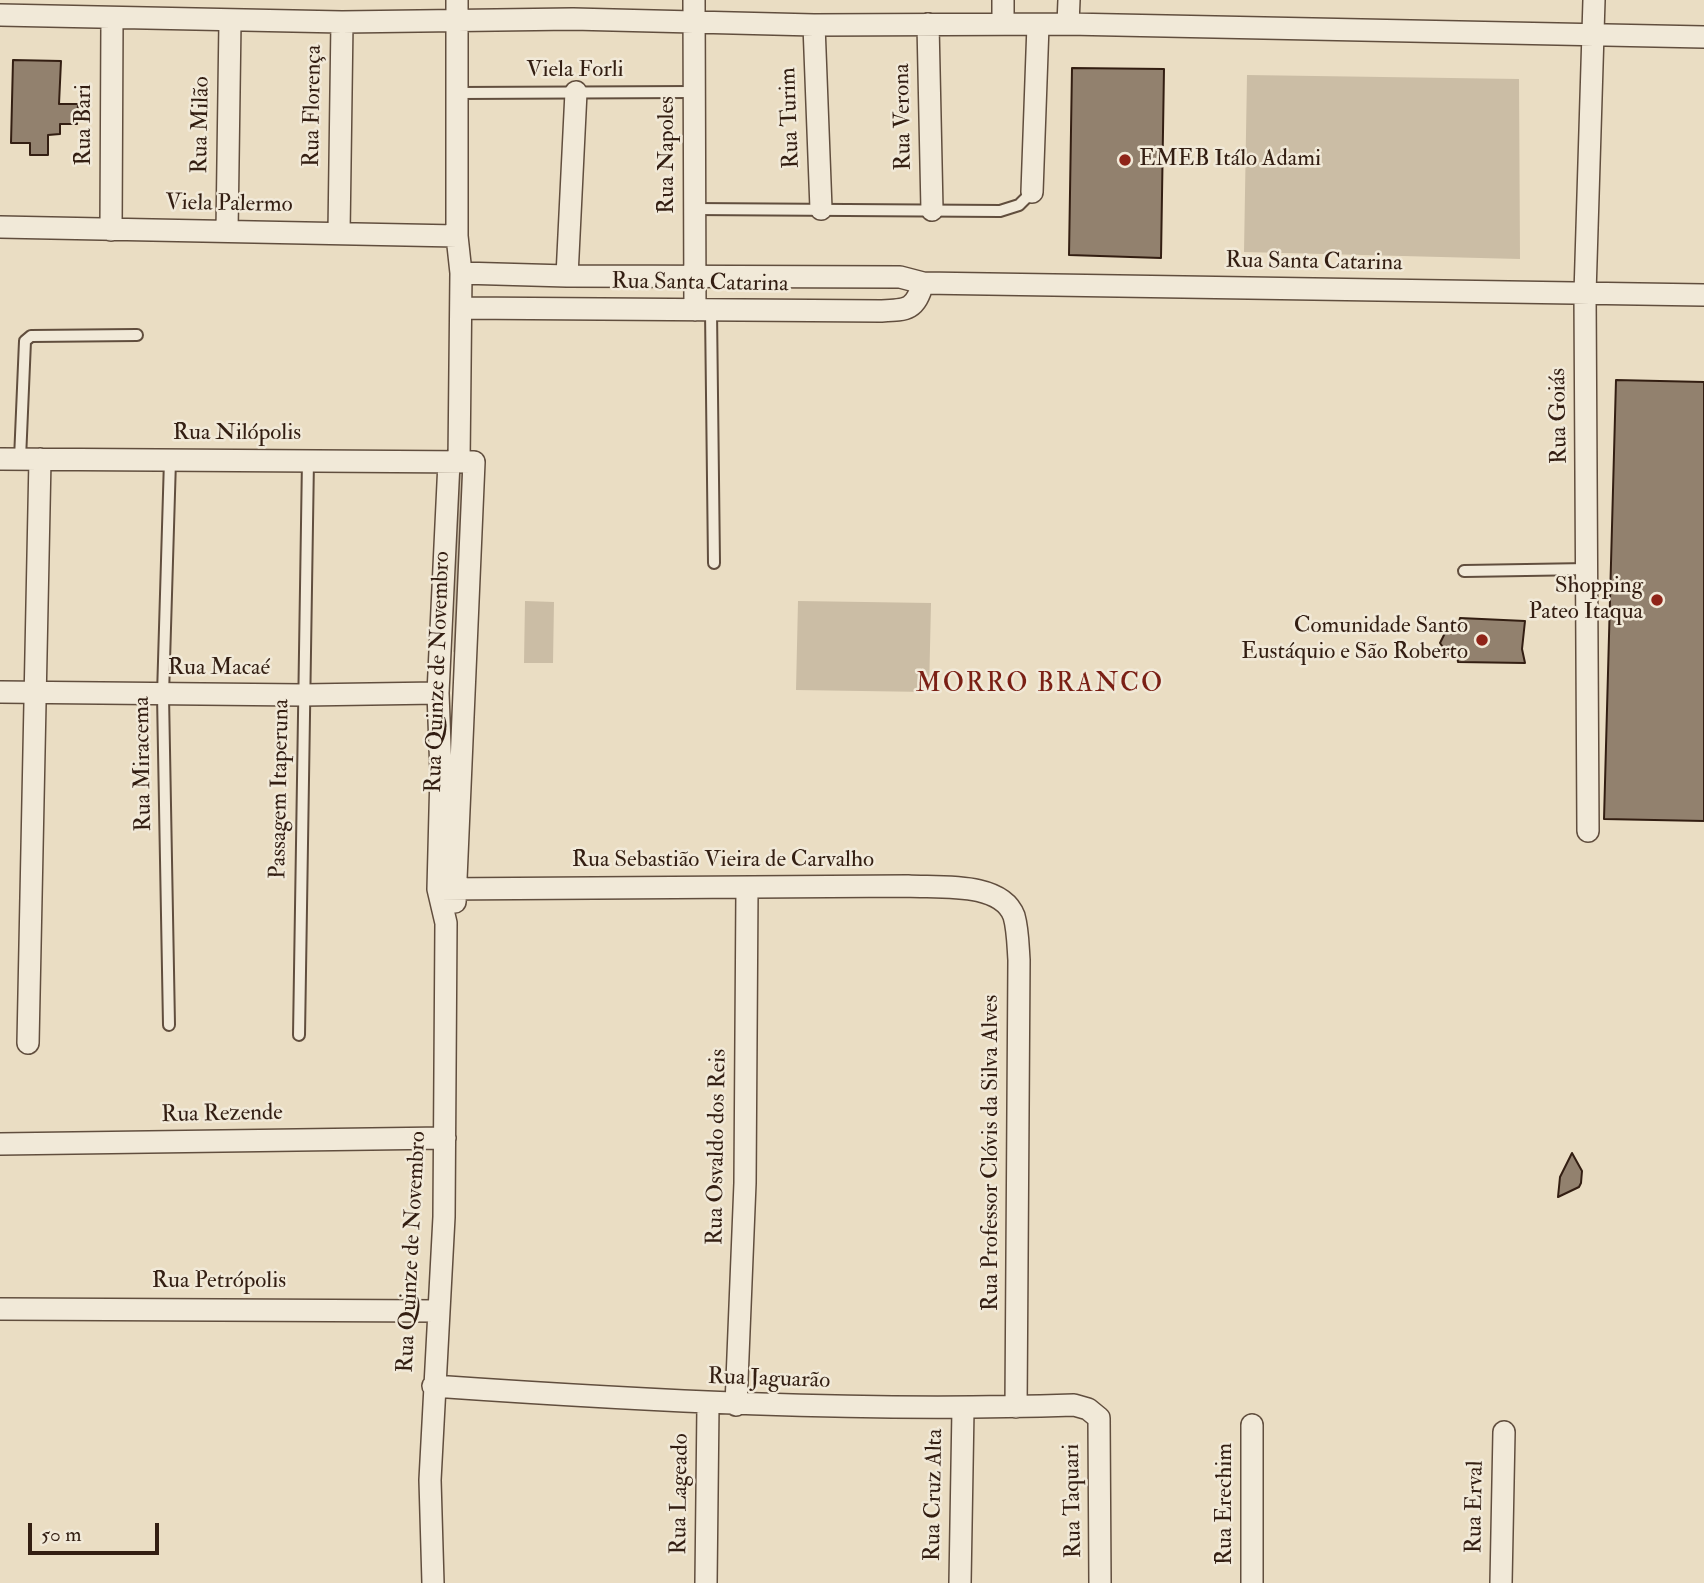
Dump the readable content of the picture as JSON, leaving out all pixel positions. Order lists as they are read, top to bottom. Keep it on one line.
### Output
{"streets":{"street":["Rua Florença","Rua Verona","Rua Turim","Rua Bari","Rua Milão","Rua Napoles","Viela Palermo","Rua Santa Catarina","Rua Goiás","Rua Nilópolis","Rua Macaé","Rua Quinze de Novembro","Rua Sebastião Vieira de Carvalho","Rua Rezende","Rua Osvaldo dos Reis","Rua Professor Clóvis da Silva Alves","Rua Petrópolis","Rua Jaguarão","Rua Lageado","Rua Cruz Alta","Rua Taquari","Rua Erechim","Rua Erval"],"lane":["Viela Forli","Rua Miracema","Passagem Itaperuna"]},"crossings":[["Viela Forli","Rua Napoles"],["Viela Forli","Rua Quinze de Novembro"],["Rua Florença","Viela Palermo"],["Rua Bari","Viela Palermo"],["Rua Milão","Viela Palermo"],["Rua Napoles","Rua Santa Catarina"],["Viela Palermo","Rua Quinze de Novembro"],["Rua Santa Catarina","Rua Goiás"],["Rua Santa Catarina","Rua Quinze de Novembro"],["Rua Nilópolis","Rua Quinze de Novembro"],["Rua Nilópolis","Rua Miracema"],["Rua Nilópolis","Passagem Itaperuna"],["Rua Macaé","Rua Quinze de Novembro"],["Rua Macaé","Rua Miracema"],["Rua Macaé","Passagem Itaperuna"],["Rua Quinze de Novembro","Rua Sebastião Vieira de Carvalho"],["Rua Quinze de Novembro","Rua Rezende"],["Rua Quinze de Novembro","Rua Petrópolis"],["Rua Quinze de Novembro","Rua Jaguarão"],["Rua Sebastião Vieira de Carvalho","Rua Osvaldo dos Reis"],["Rua Sebastião Vieira de Carvalho","Rua Professor Clóvis da Silva Alves"],["Rua Osvaldo dos Reis","Rua Jaguarão"],["Rua Professor Clóvis da Silva Alves","Rua Jaguarão"],["Rua Jaguarão","Rua Lageado"],["Rua Jaguarão","Rua Cruz Alta"],["Rua Jaguarão","Rua Taquari"]],"districts":["MORRO BRANCO"],"places":["EMEB Itálo Adami","Shopping Pateo Itaqua","Comunidade Santo Eustáquio e São Roberto"],"scale_bar":"50 m"}
